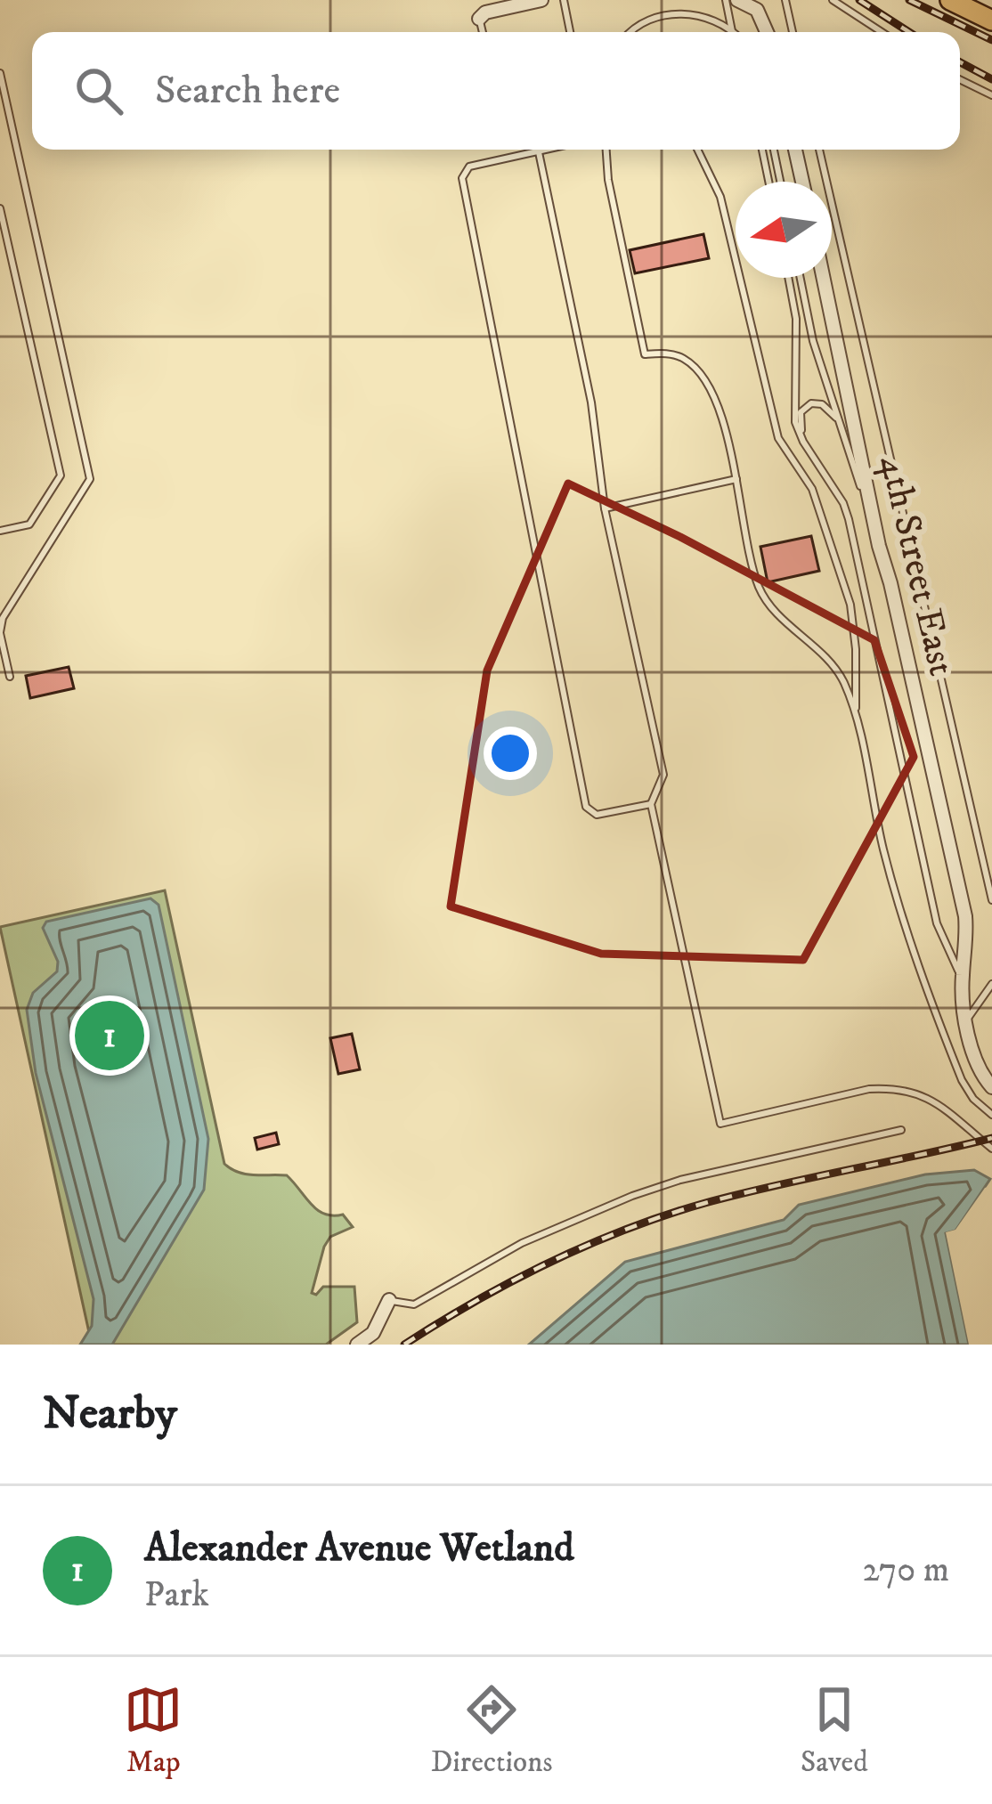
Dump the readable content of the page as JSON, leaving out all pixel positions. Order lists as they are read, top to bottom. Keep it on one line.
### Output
{"streets":{"street":["4th Street East"]},"north":"left","page":{"search":"Search here","pins":"1","heading":"Nearby","list":[{"mark":"1","name":"Alexander Avenue Wetland","note":"Park","value":"270 m"}],"nav":["Map","Directions","Saved"]}}
